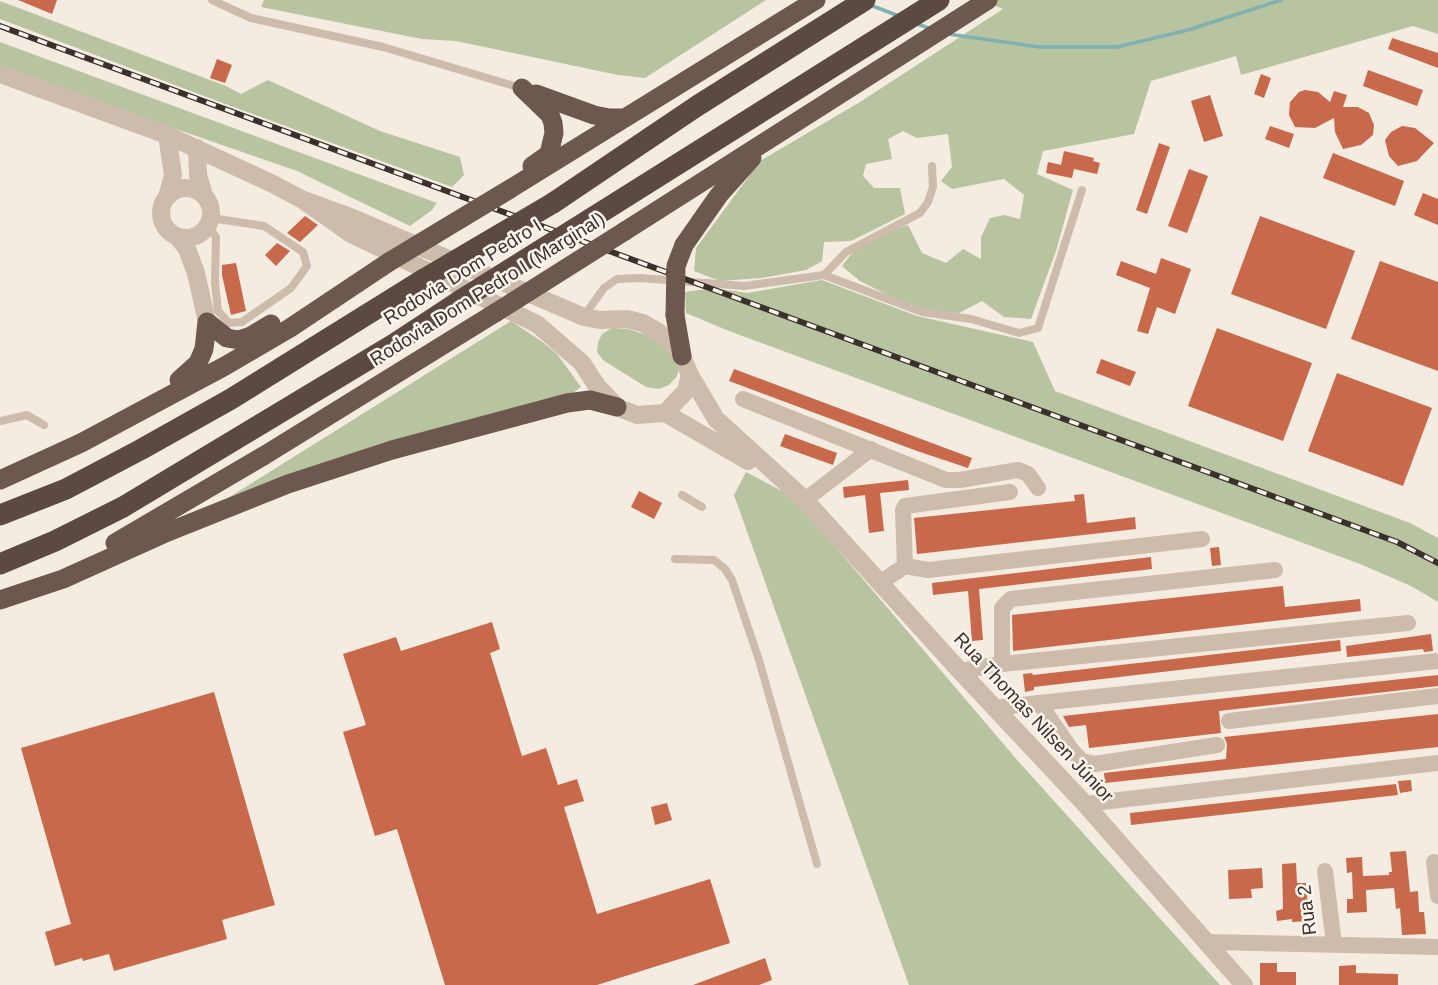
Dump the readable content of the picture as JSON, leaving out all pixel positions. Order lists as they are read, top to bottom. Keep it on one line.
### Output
{"streets":{"highway":["Rodovia Dom Pedro I","Rodovia Dom Pedro I (Marginal)"],"street":["Rua Thomas Nilsen Júnior","Rua 2"]}}
